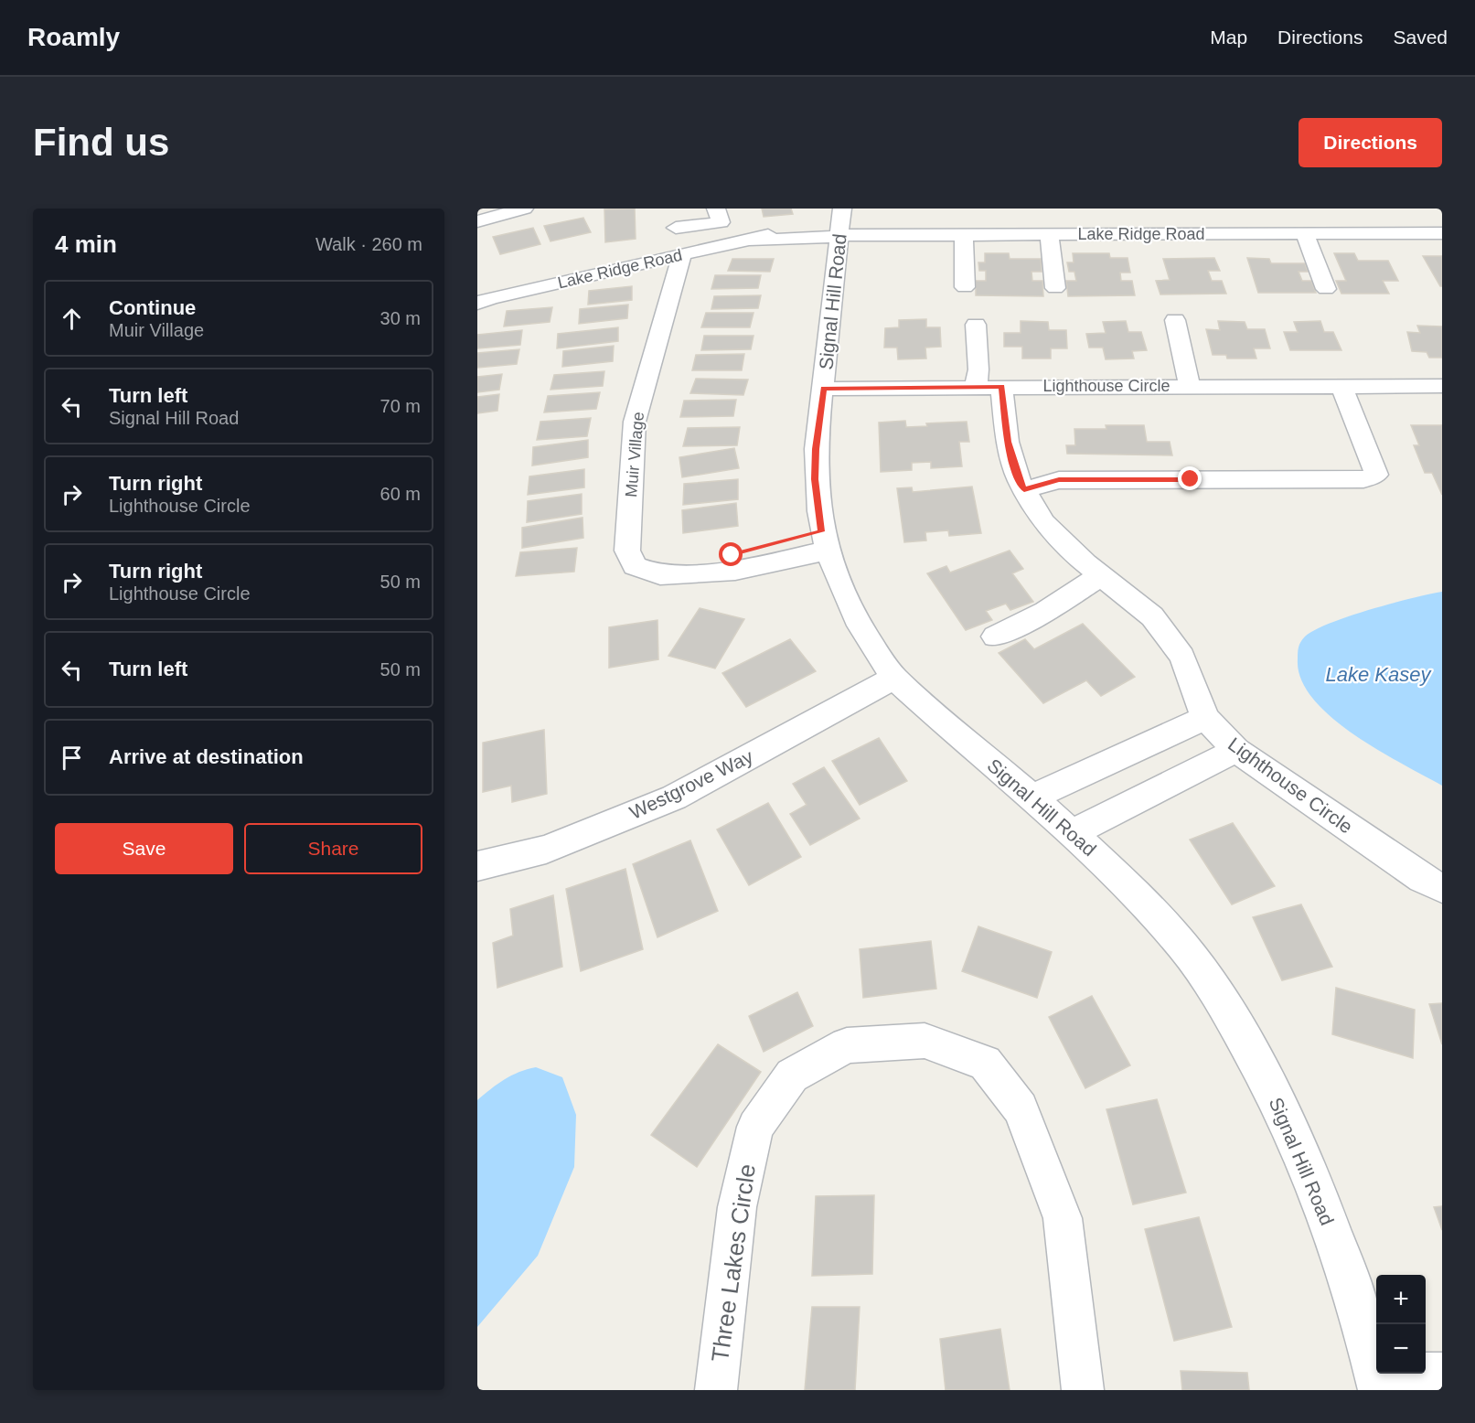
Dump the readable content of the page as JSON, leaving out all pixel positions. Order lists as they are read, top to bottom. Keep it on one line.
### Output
{"streets":{"street":["Lake Ridge Road","Signal Hill Road","Lighthouse Circle","Muir Village","Westgrove Way","Three Lakes Circle"]},"crossings":[["Lake Ridge Road","Signal Hill Road"],["Lake Ridge Road","Muir Village"],["Signal Hill Road","Lighthouse Circle"],["Signal Hill Road","Muir Village"],["Signal Hill Road","Westgrove Way"]],"water":["Lake Kasey"],"page":{"header":"Roamly","nav":["Map","Directions","Saved"],"buttons":["Directions",["Save","Share"]],"title":"Find us","heading":["4 min","Walk · 260 m"],"list":[["Continue","Muir Village","30 m"],["Turn left","Signal Hill Road","70 m"],["Turn right","Lighthouse Circle","60 m"],["Turn right","Lighthouse Circle","50 m"],["Turn left","50 m"],"Arrive at destination"],"map_buttons":["+","−"]}}
